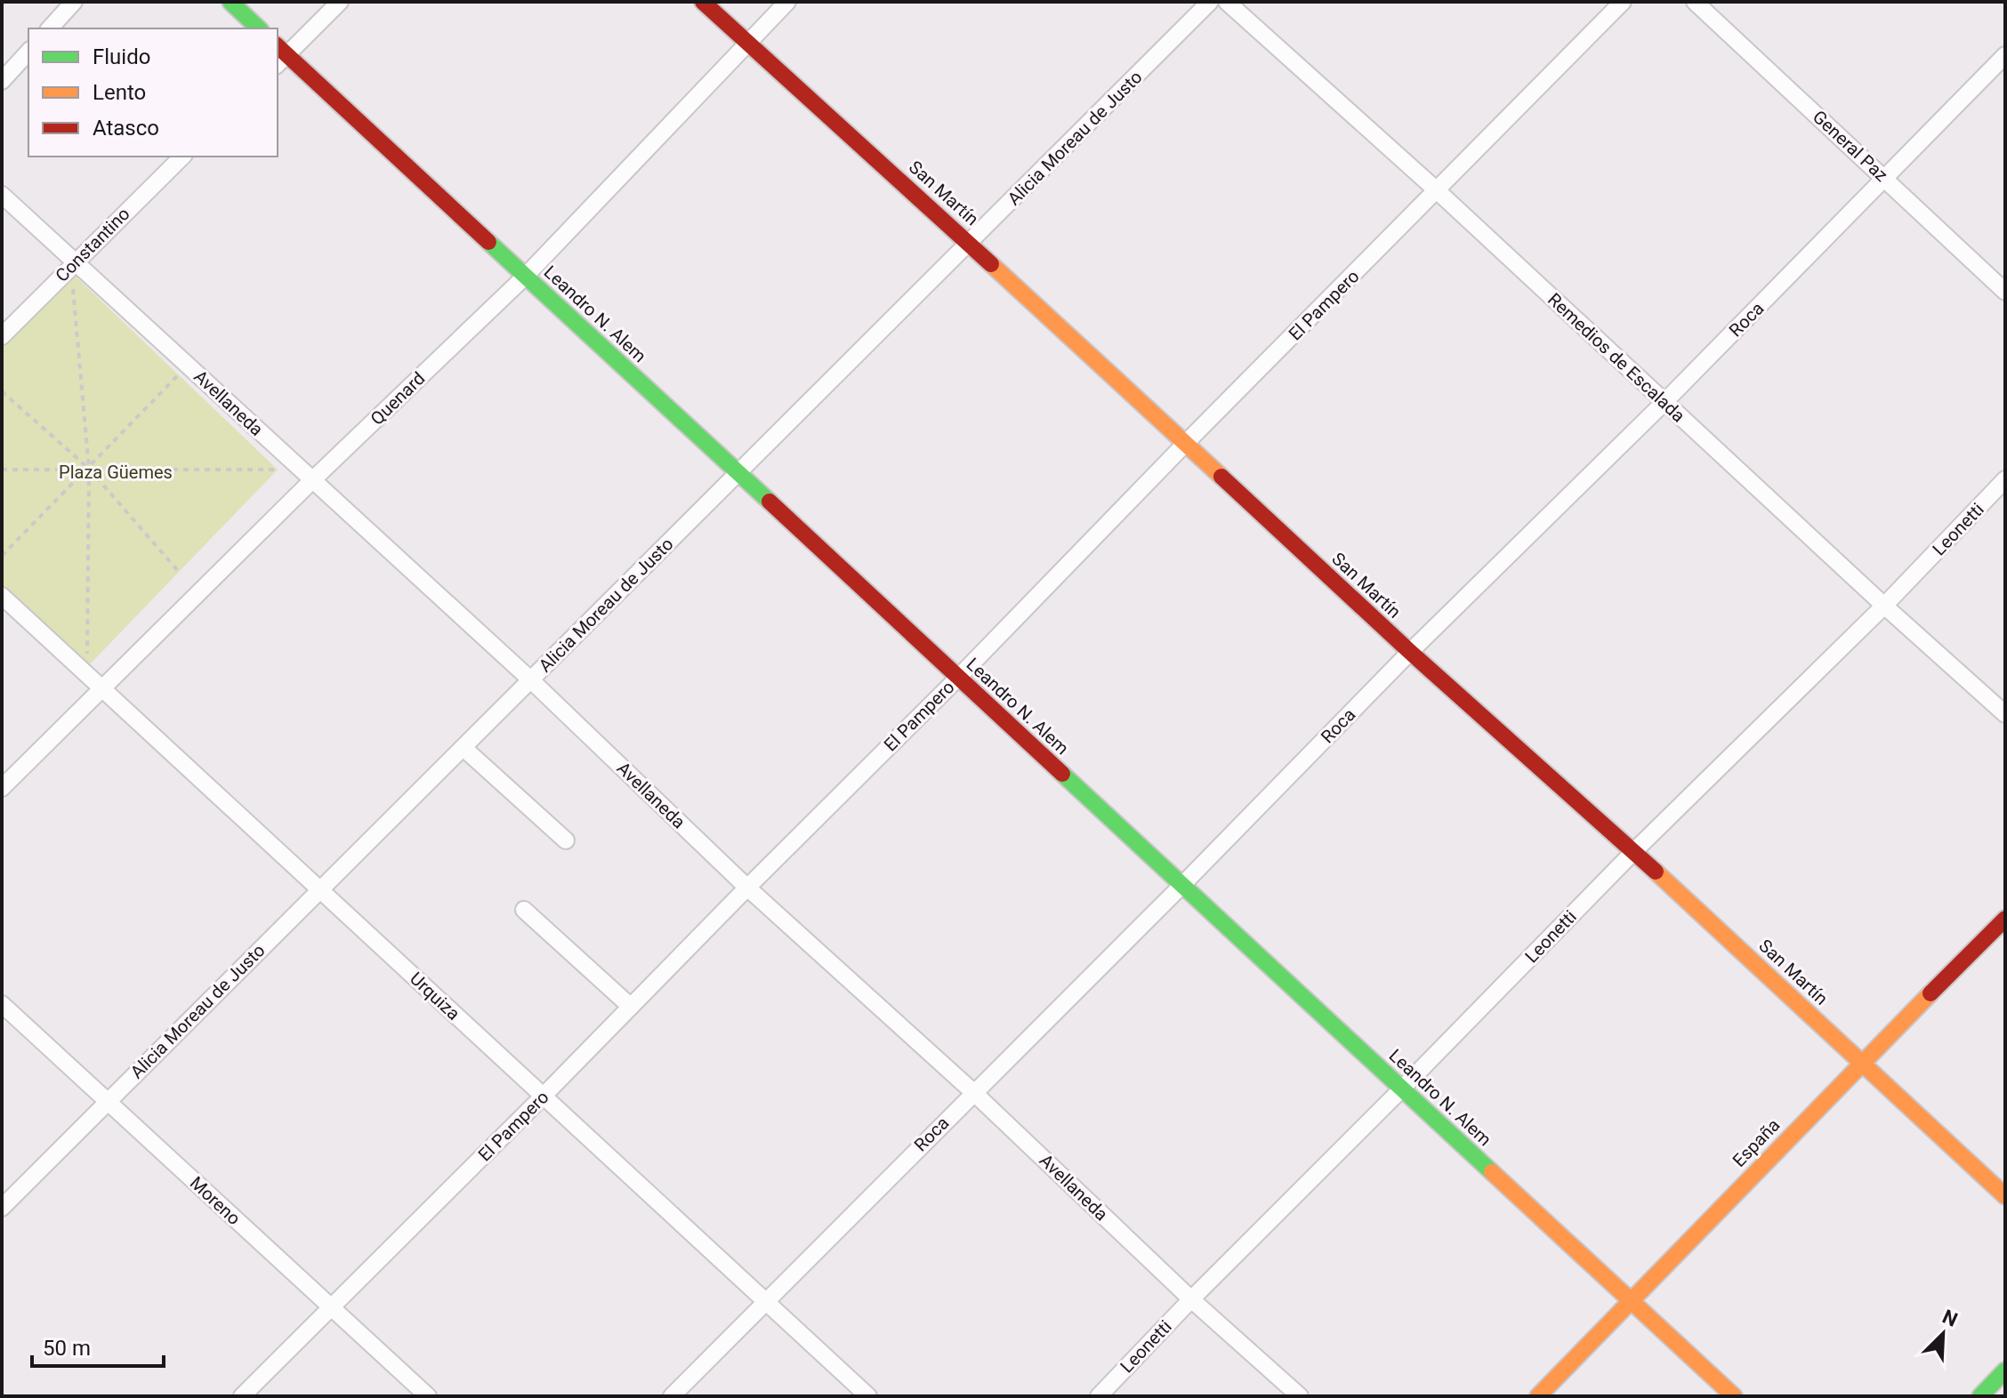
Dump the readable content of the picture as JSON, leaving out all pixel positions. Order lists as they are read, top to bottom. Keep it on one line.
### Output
{"streets":{"main road":["San Martín","Leandro N. Alem","España"],"street":["Alicia Moreau de Justo","General Paz","Constantino","El Pampero","Roca","Remedios de Escalada","Quenard","Avellaneda","Leonetti","Urquiza","Moreno"]},"crossings":[["Alicia Moreau de Justo","San Martín"],["Alicia Moreau de Justo","Leandro N. Alem"],["Alicia Moreau de Justo","Avellaneda"],["Alicia Moreau de Justo","Urquiza"],["Alicia Moreau de Justo","Moreno"],["General Paz","Roca"],["San Martín","El Pampero"],["San Martín","Roca"],["San Martín","Quenard"],["San Martín","Leonetti"],["San Martín","España"],["Constantino","Avellaneda"],["El Pampero","Leandro N. Alem"],["El Pampero","Remedios de Escalada"],["El Pampero","Avellaneda"],["El Pampero","Urquiza"],["El Pampero","Moreno"],["Leandro N. Alem","Roca"],["Leandro N. Alem","Quenard"],["Leandro N. Alem","Leonetti"],["Leandro N. Alem","España"],["Roca","Remedios de Escalada"],["Roca","Avellaneda"],["Roca","Urquiza"],["Remedios de Escalada","Leonetti"],["Quenard","Avellaneda"],["Quenard","Urquiza"],["Avellaneda","Leonetti"]],"parks":["Plaza Güemes"],"legend":["Fluido","Lento","Atasco"],"scale_bar":"50 m","north":"top right"}
